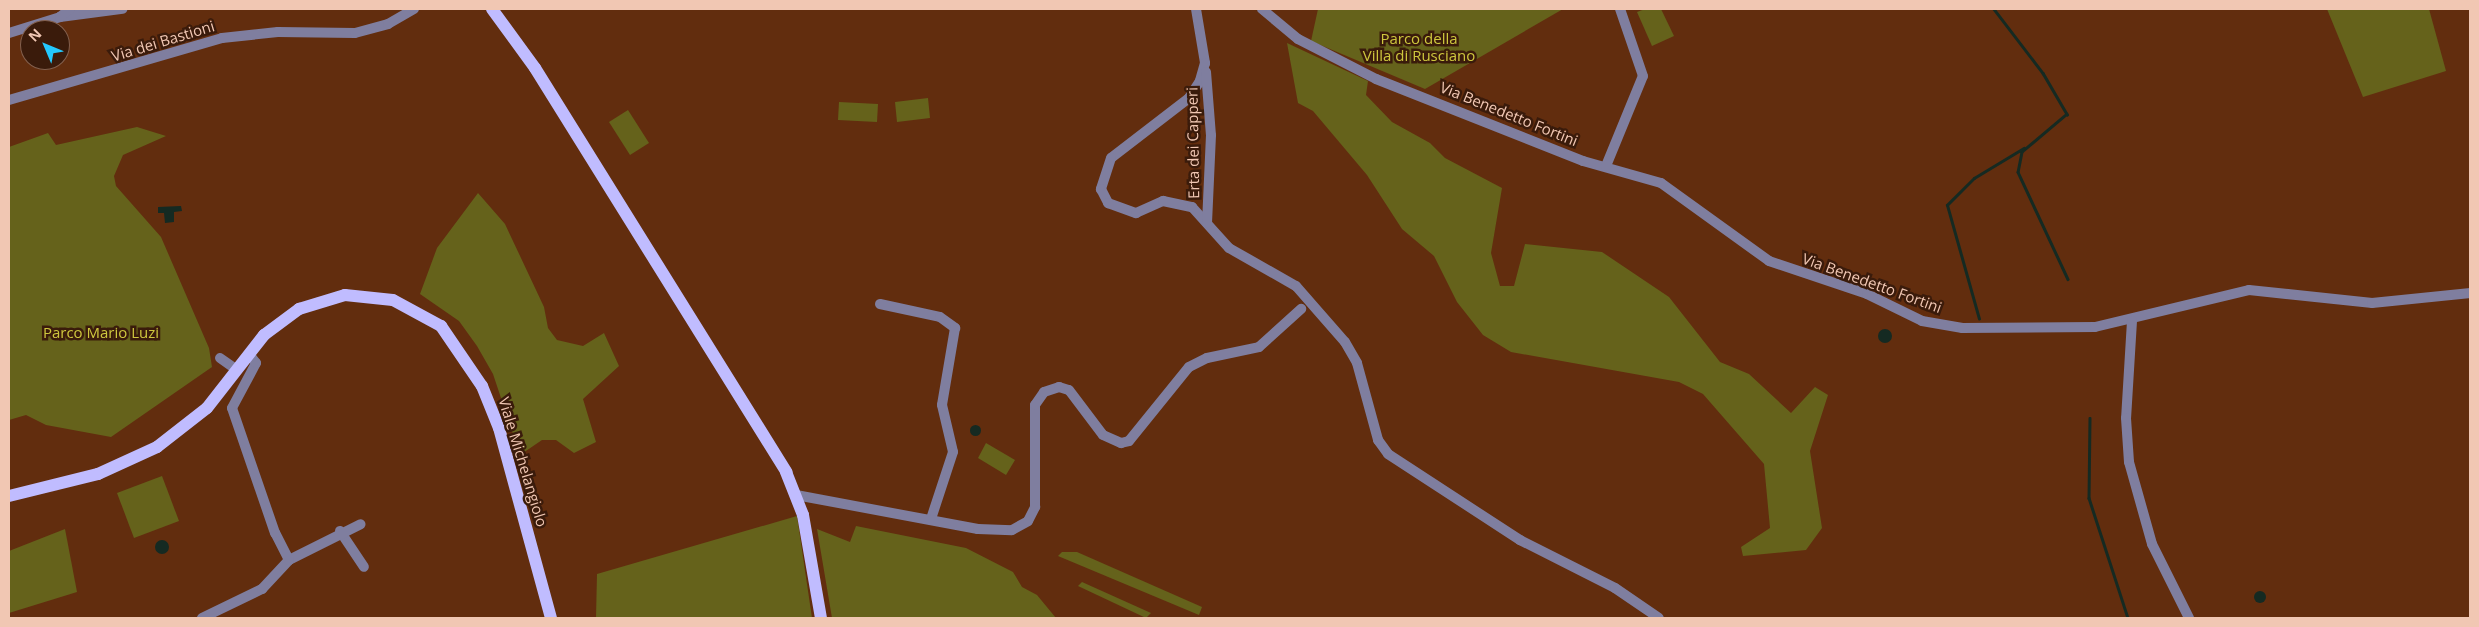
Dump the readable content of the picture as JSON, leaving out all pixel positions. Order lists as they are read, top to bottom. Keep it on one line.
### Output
{"streets":{"main road":["Viale Michelangiolo"],"street":["Via dei Bastioni","Via Benedetto Fortini","Erta dei Capperi"]},"parks":["Parco della Villa di Rusciano","Parco Mario Luzi"],"north":"top left"}
